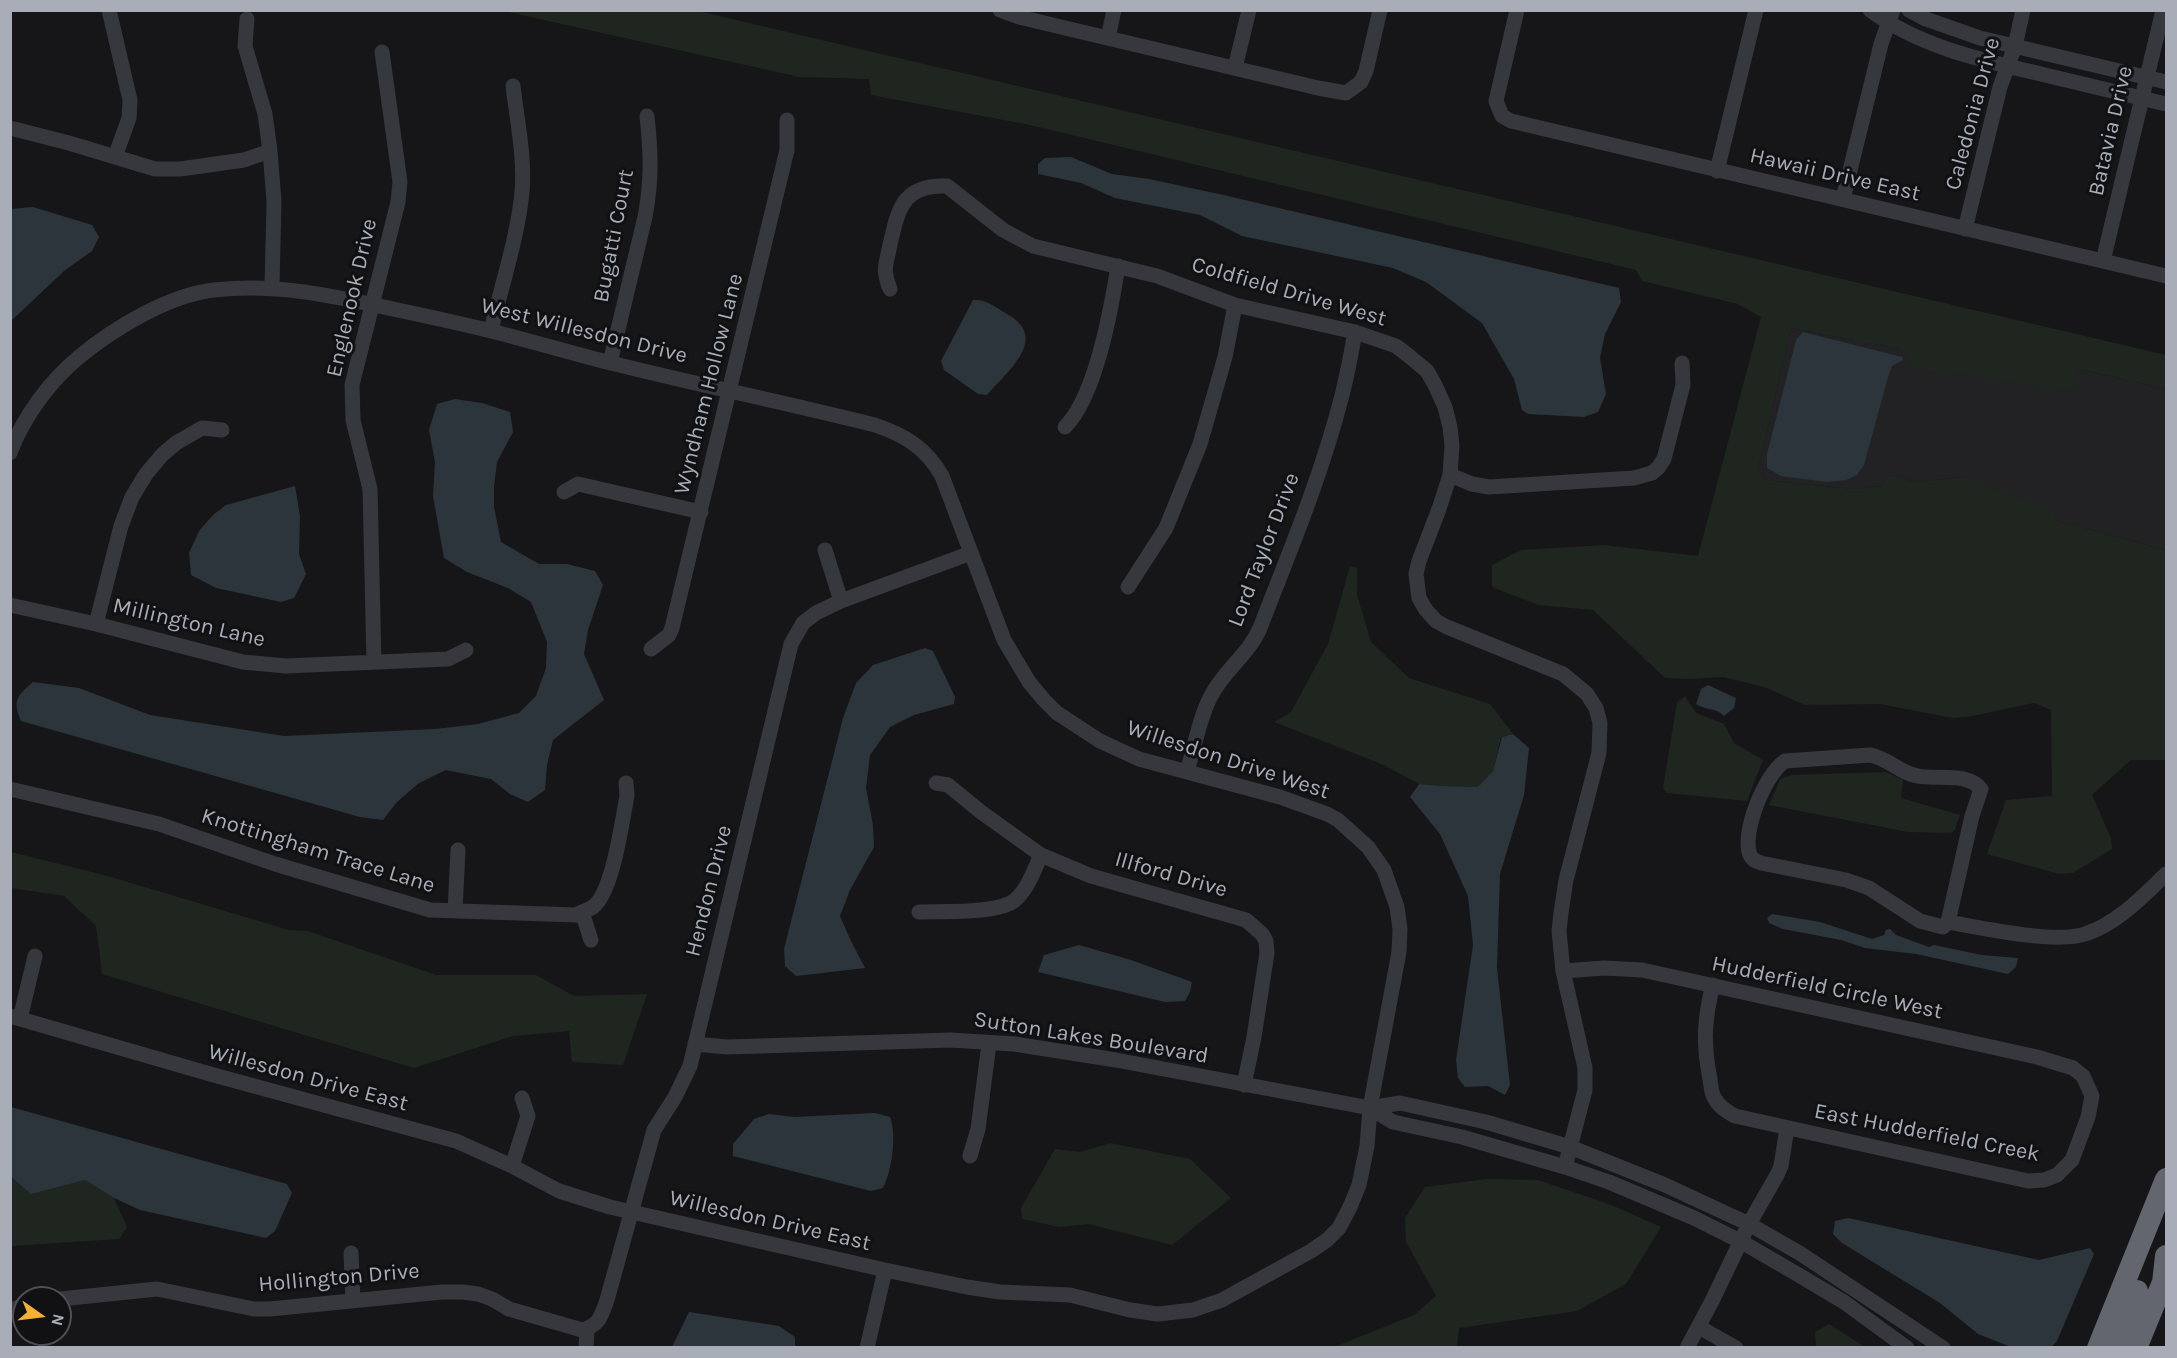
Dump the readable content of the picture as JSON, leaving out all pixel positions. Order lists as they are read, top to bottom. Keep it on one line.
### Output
{"streets":{"street":["Caledonia Drive","Batavia Drive","Hawaii Drive East","Bugatti Court","Coldfield Drive West","Englenook Drive","West Willesdon Drive","Wyndham Hollow Lane","Lord Taylor Drive","Millington Lane","Willesdon Drive West","Knottingham Trace Lane","Illford Drive","Hendon Drive","Hudderfield Circle West","Sutton Lakes Boulevard","Willesdon Drive East","East Hudderfield Creek","Hollington Drive"]},"crossings":[["Caledonia Drive","Hawaii Drive East"],["Batavia Drive","Hawaii Drive East"],["Bugatti Court","West Willesdon Drive"],["Coldfield Drive West","Lord Taylor Drive"],["Coldfield Drive West","Hudderfield Circle West"],["Coldfield Drive West","Sutton Lakes Boulevard"],["Englenook Drive","West Willesdon Drive"],["Englenook Drive","Millington Lane"],["West Willesdon Drive","Wyndham Hollow Lane"],["West Willesdon Drive","Willesdon Drive West"],["West Willesdon Drive","Hendon Drive"],["Lord Taylor Drive","Willesdon Drive West"],["Willesdon Drive West","Hendon Drive"],["Willesdon Drive West","Sutton Lakes Boulevard"],["Willesdon Drive West","Willesdon Drive East"],["Illford Drive","Sutton Lakes Boulevard"],["Hendon Drive","Sutton Lakes Boulevard"],["Hendon Drive","Willesdon Drive East"],["Hendon Drive","Hollington Drive"],["Hudderfield Circle West","East Hudderfield Creek"],["Sutton Lakes Boulevard","Willesdon Drive East"]],"north":"right"}
